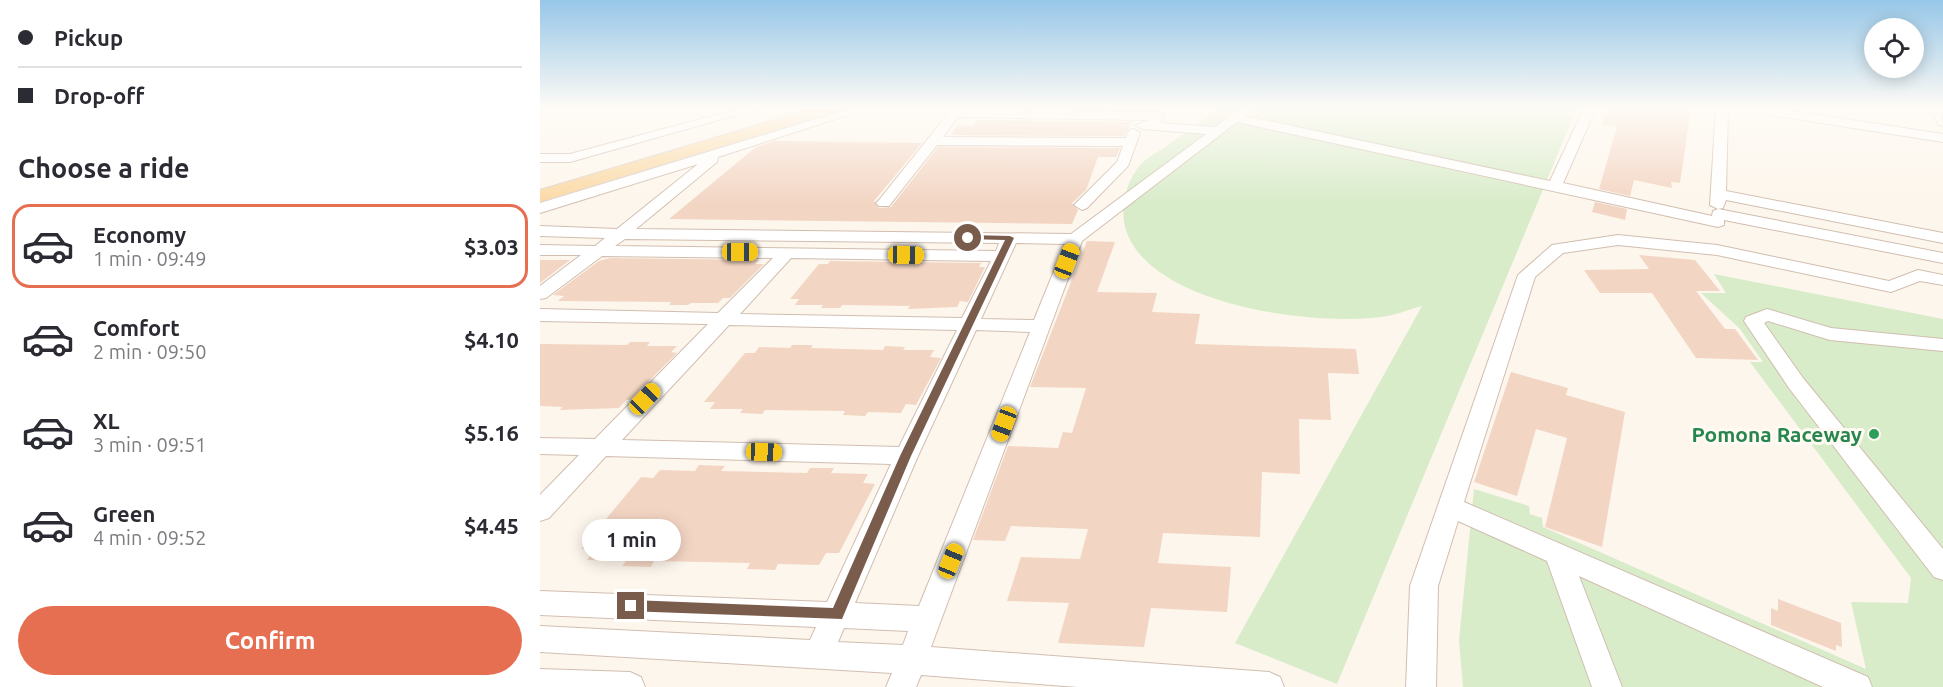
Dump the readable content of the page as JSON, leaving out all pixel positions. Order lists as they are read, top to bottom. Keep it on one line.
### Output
{"places":["Pomona Raceway"],"page":{"banner":["Pickup","Drop-off"],"heading":"Choose a ride","list":[{"name":"Economy","note":"1 min · 09:49","value":"$3.03"},{"name":"Comfort","note":"2 min · 09:50","value":"$4.10"},{"name":"XL","note":"3 min · 09:51","value":"$5.16"},{"name":"Green","note":"4 min · 09:52","value":"$4.45"}],"bubble":"1 min","buttons":"Confirm"}}
